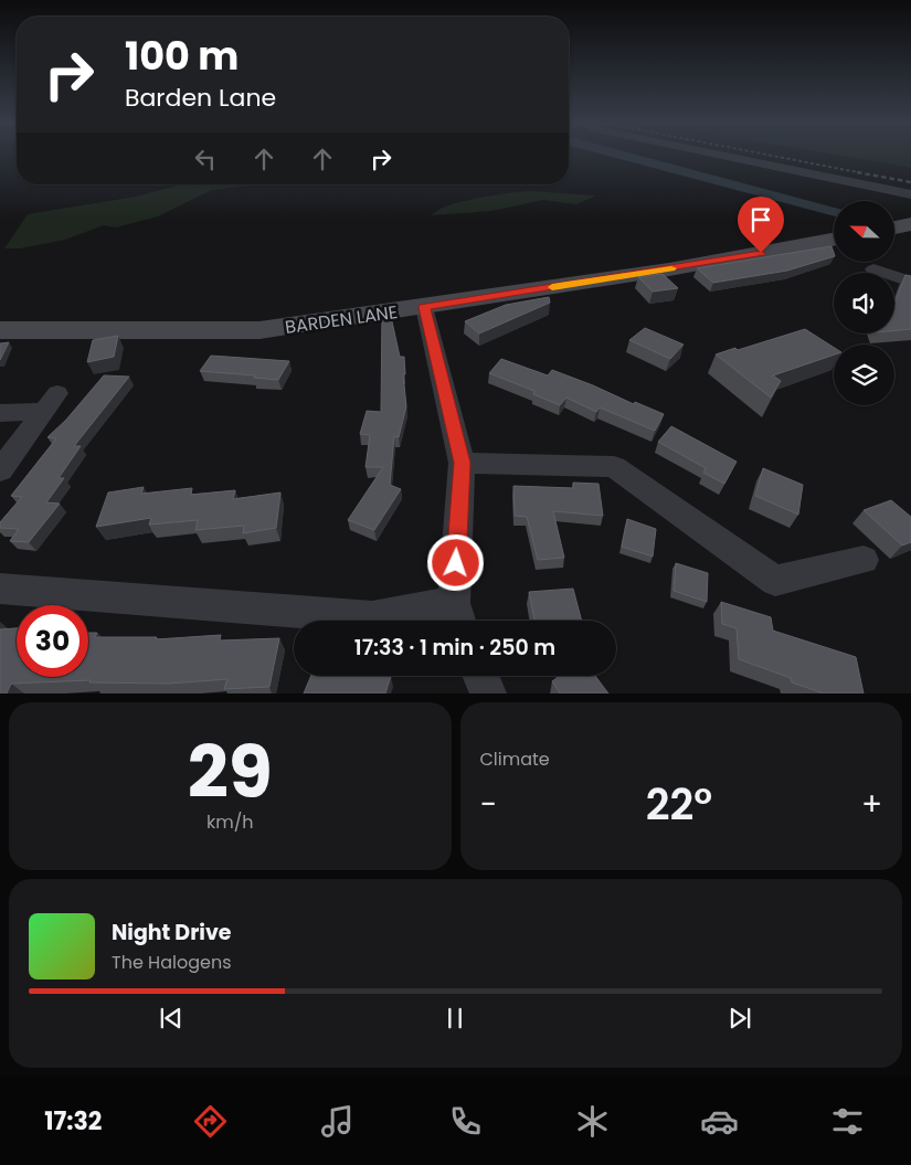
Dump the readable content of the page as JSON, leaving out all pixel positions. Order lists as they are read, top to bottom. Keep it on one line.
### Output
{"streets":{"street":["BARDEN LANE"]},"north":"left","page":{"turn":["100 m","Barden Lane"],"limit":"30","trip":"17:33 · 1 min · 250 m","tile":[["29","km/h"],"Climate"],"heat":["−","22°","+"],"song":["Night Drive","The Halogens"],"tabs":"17:32"}}
